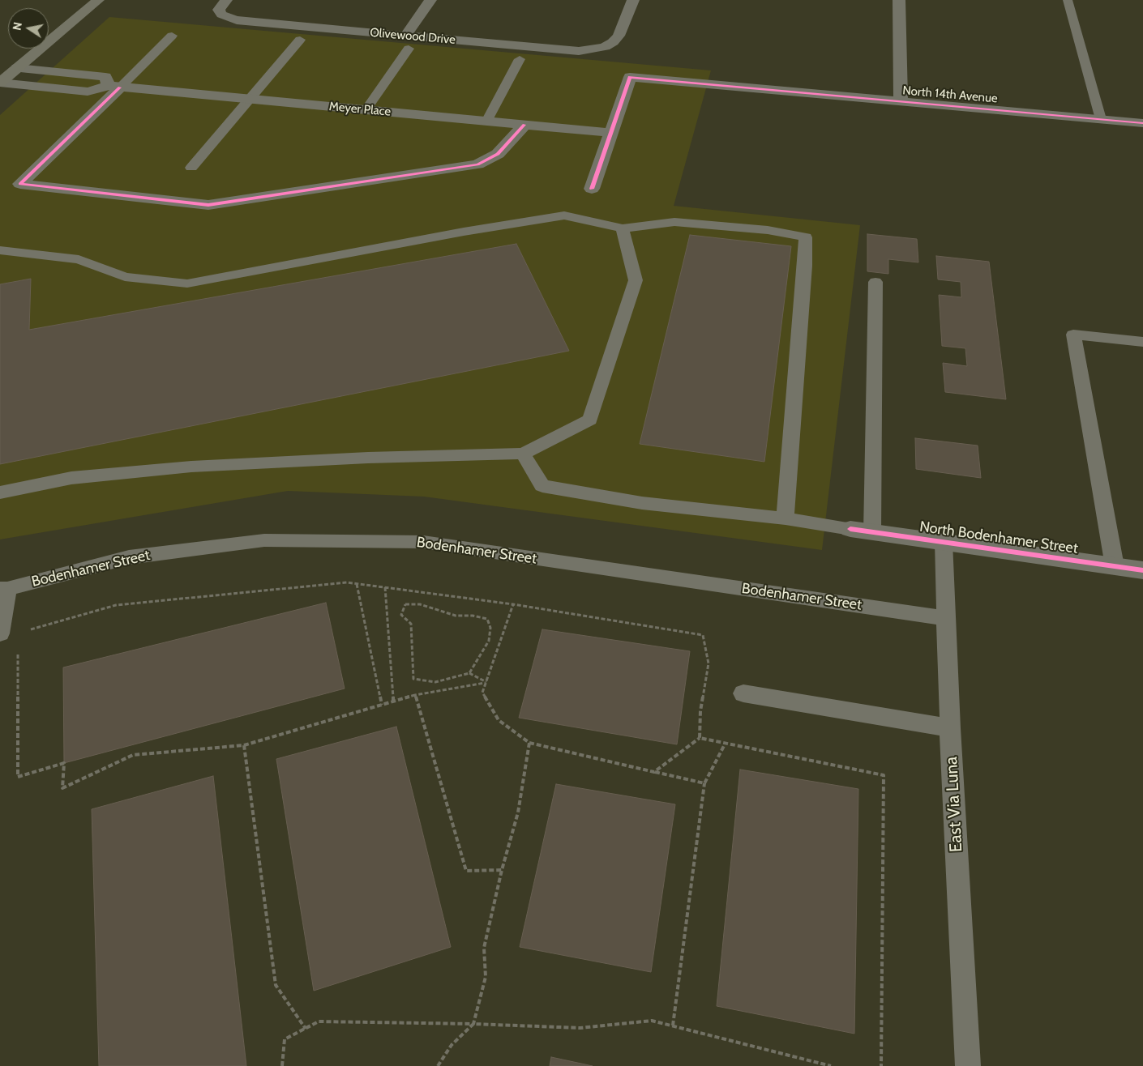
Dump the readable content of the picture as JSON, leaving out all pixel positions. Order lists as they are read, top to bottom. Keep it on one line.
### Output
{"streets":{"street":["Olivewood Drive","North 14th Avenue","Meyer Place","North Bodenhamer Street"],"lane":["Bodenhamer Street","East Via Luna"]},"crossings":[["North 14th Avenue","Meyer Place"],["North Bodenhamer Street","East Via Luna"],["Bodenhamer Street","East Via Luna"]],"north":"left"}
